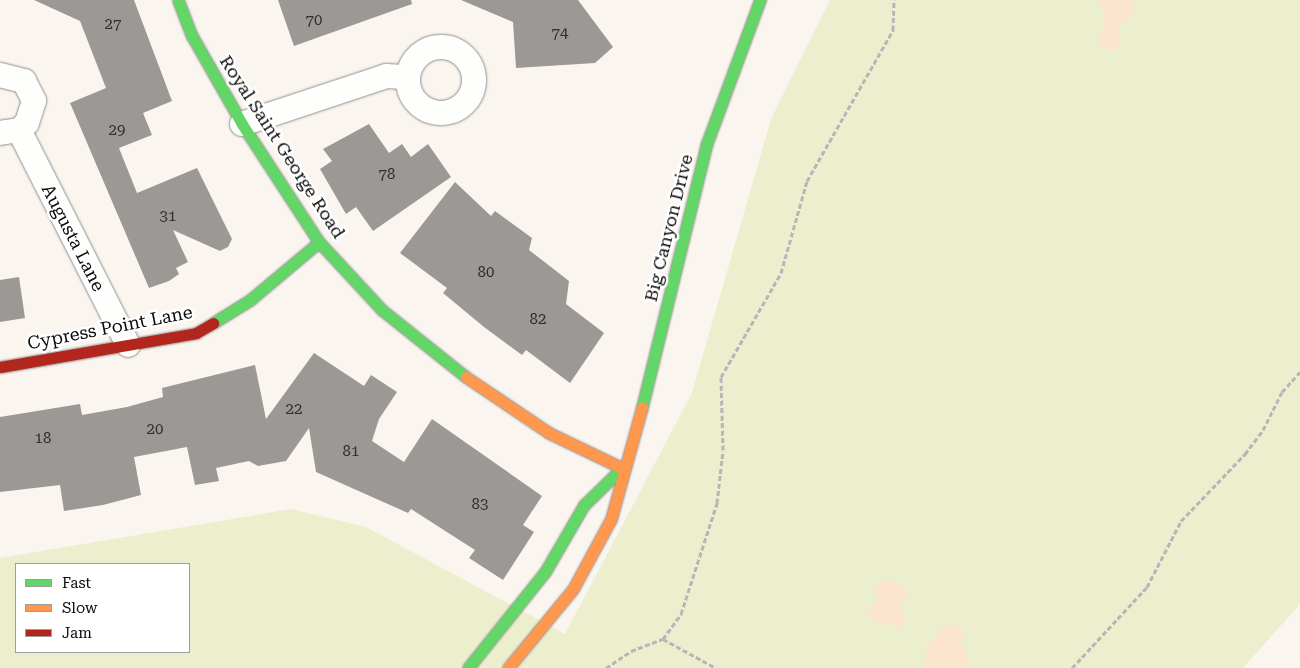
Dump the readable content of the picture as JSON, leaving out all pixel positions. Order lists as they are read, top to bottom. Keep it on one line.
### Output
{"streets":{"street":["Royal Saint George Road","Big Canyon Drive","Augusta Lane","Cypress Point Lane"]},"crossings":[["Royal Saint George Road","Big Canyon Drive"],["Royal Saint George Road","Cypress Point Lane"],["Augusta Lane","Cypress Point Lane"]],"house_numbers":["70","27","74","29","78","31","80","82","22","20","18","81","83"],"legend":["Fast","Slow","Jam"]}
